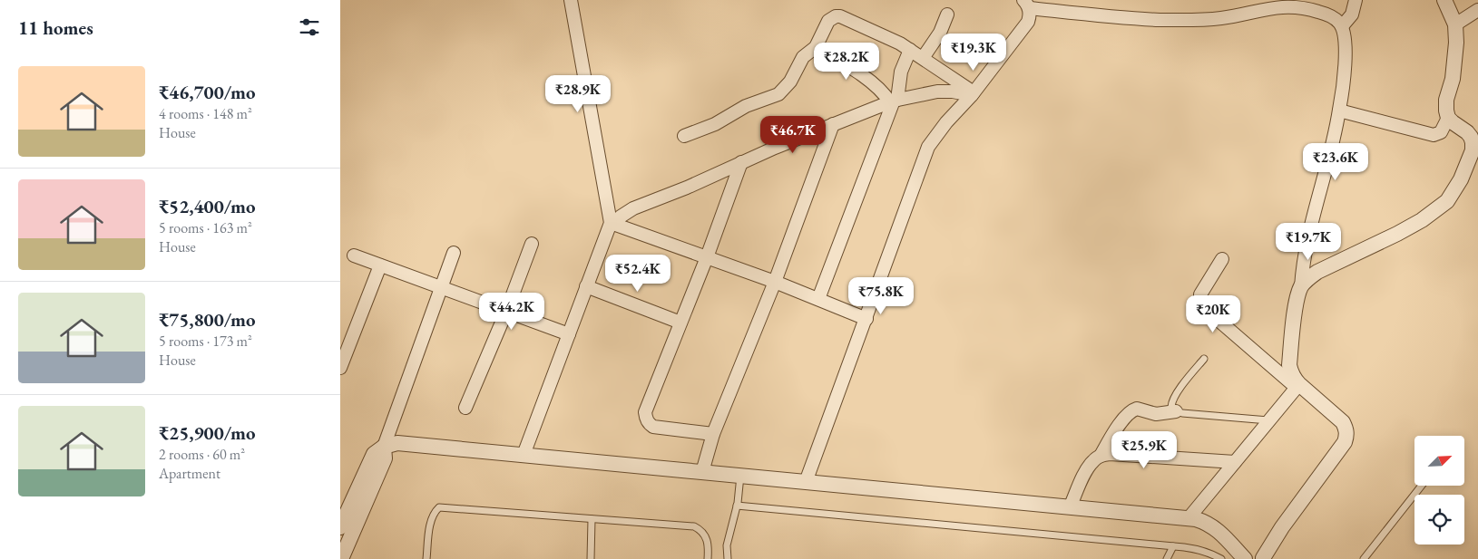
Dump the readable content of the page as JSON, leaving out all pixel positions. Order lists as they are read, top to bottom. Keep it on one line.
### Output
{"north":"top right","page":{"heading":"11 homes","price":["₹19.3K","₹28.2K","₹28.9K","₹46.7K","₹23.6K","₹19.7K","₹52.4K","₹75.8K","₹44.2K","₹20K","₹25.9K"],"list":[{"name":"₹46,700/mo","note":"4 rooms · 148 m² · House"},{"name":"₹52,400/mo","note":"5 rooms · 163 m² · House"},{"name":"₹75,800/mo","note":"5 rooms · 173 m² · House"},{"name":"₹25,900/mo","note":"2 rooms · 60 m² · Apartment"}]}}
